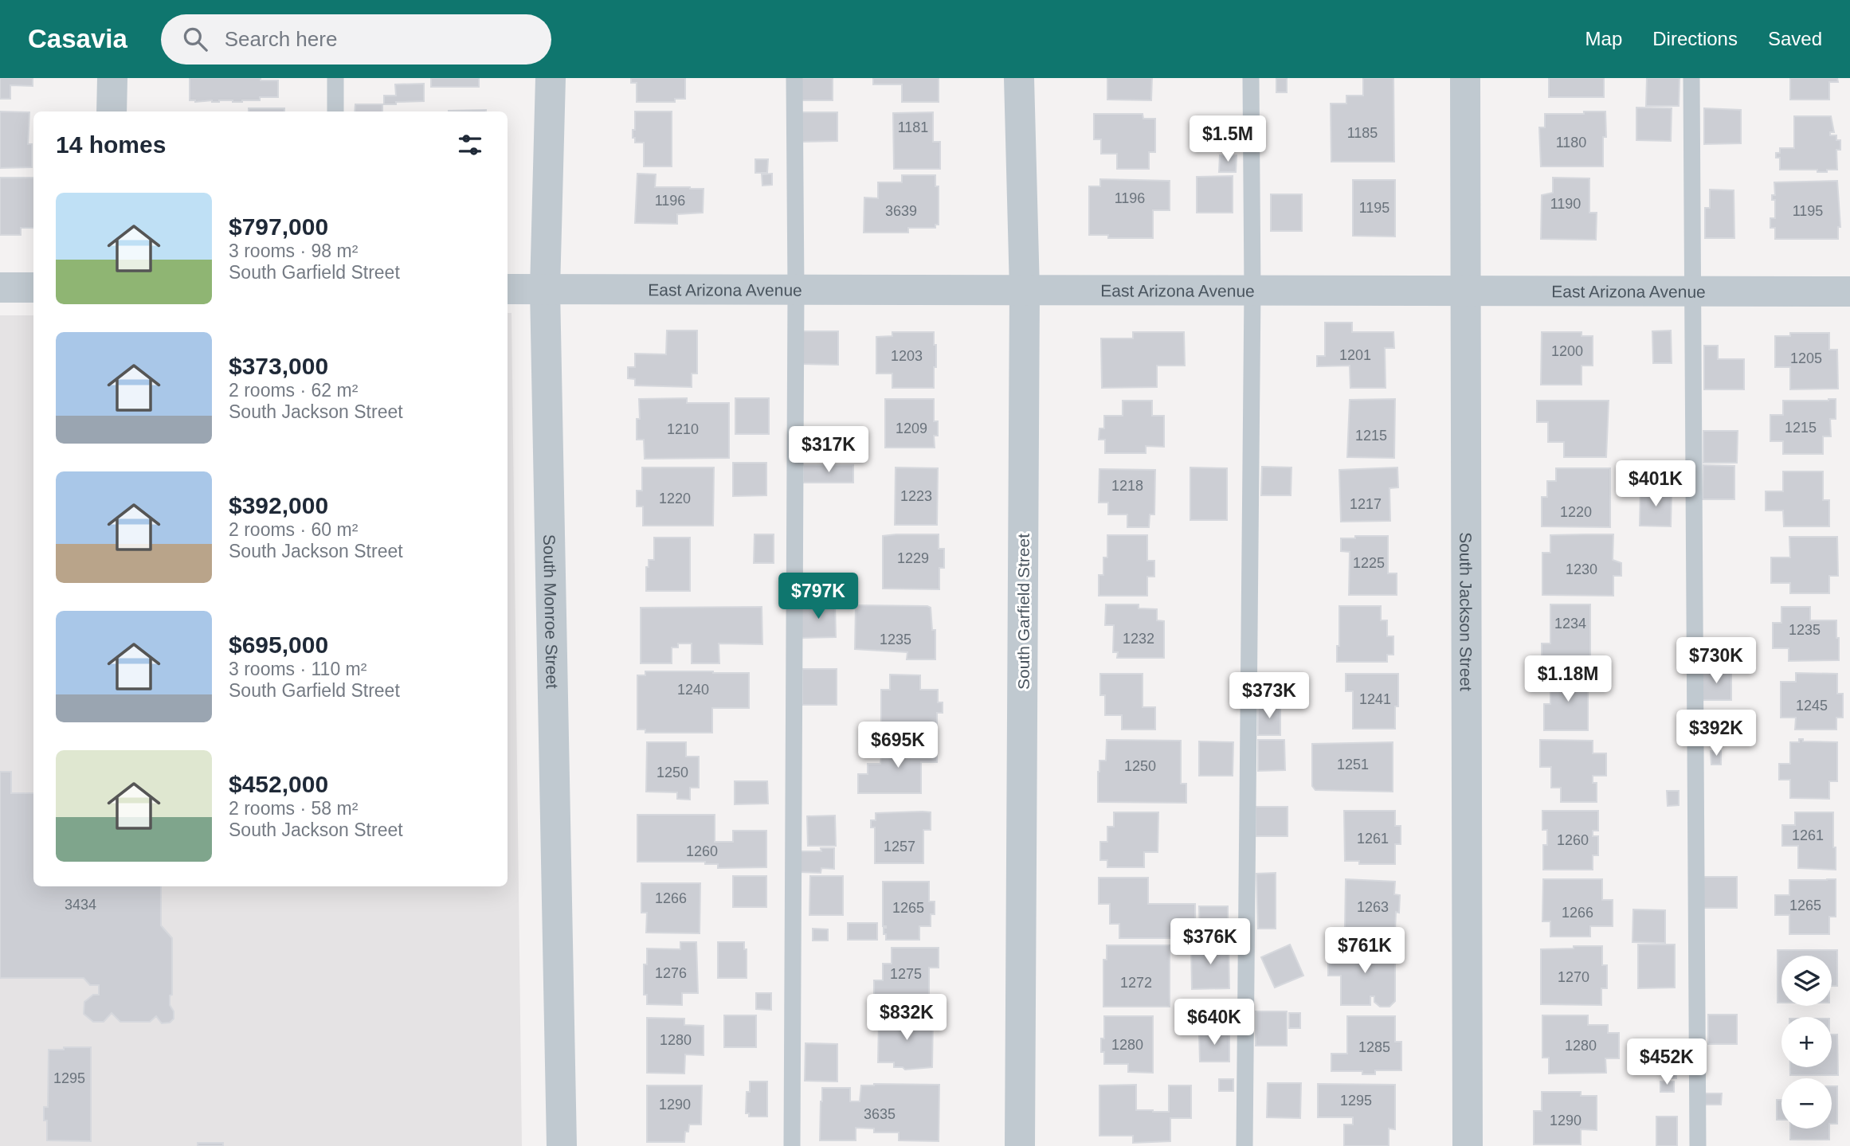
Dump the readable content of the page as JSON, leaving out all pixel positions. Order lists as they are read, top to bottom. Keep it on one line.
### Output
{"streets":{"street":["East Arizona Avenue","South Monroe Street","South Garfield Street","South Jackson Street"]},"crossings":[["East Arizona Avenue","South Monroe Street"],["East Arizona Avenue","South Garfield Street"],["East Arizona Avenue","South Jackson Street"]],"house_numbers":["1181","1185","1180","1196","1196","1190","1195","3639","1195","1200","1201","1203","1205","1215","1209","1210","1215","1218","1223","1220","1217","1220","1229","1225","1230","1234","1235","1232","1235","1240","1241","1245","1251","1250","1250","1261","1261","1260","1257","1260","1266","3434","1265","1263","1265","1266","1276","1275","1270","1272","1280","1280","1280","1285","1295","1295","1290","3635","1290"],"page":{"header":"Casavia","search":"Search here","nav":["Map","Directions","Saved"],"heading":"14 homes","price":["$1.5M","$317K","$401K","$797K","$730K","$1.18M","$373K","$392K","$695K","$376K","$761K","$832K","$640K","$452K"],"list":[{"name":"$797,000","note":"3 rooms · 98 m² · South Garfield Street"},{"name":"$373,000","note":"2 rooms · 62 m² · South Jackson Street"},{"name":"$392,000","note":"2 rooms · 60 m² · South Jackson Street"},{"name":"$695,000","note":"3 rooms · 110 m² · South Garfield Street"},{"name":"$452,000","note":"2 rooms · 58 m² · South Jackson Street"}],"map_buttons":["+","−"]}}
